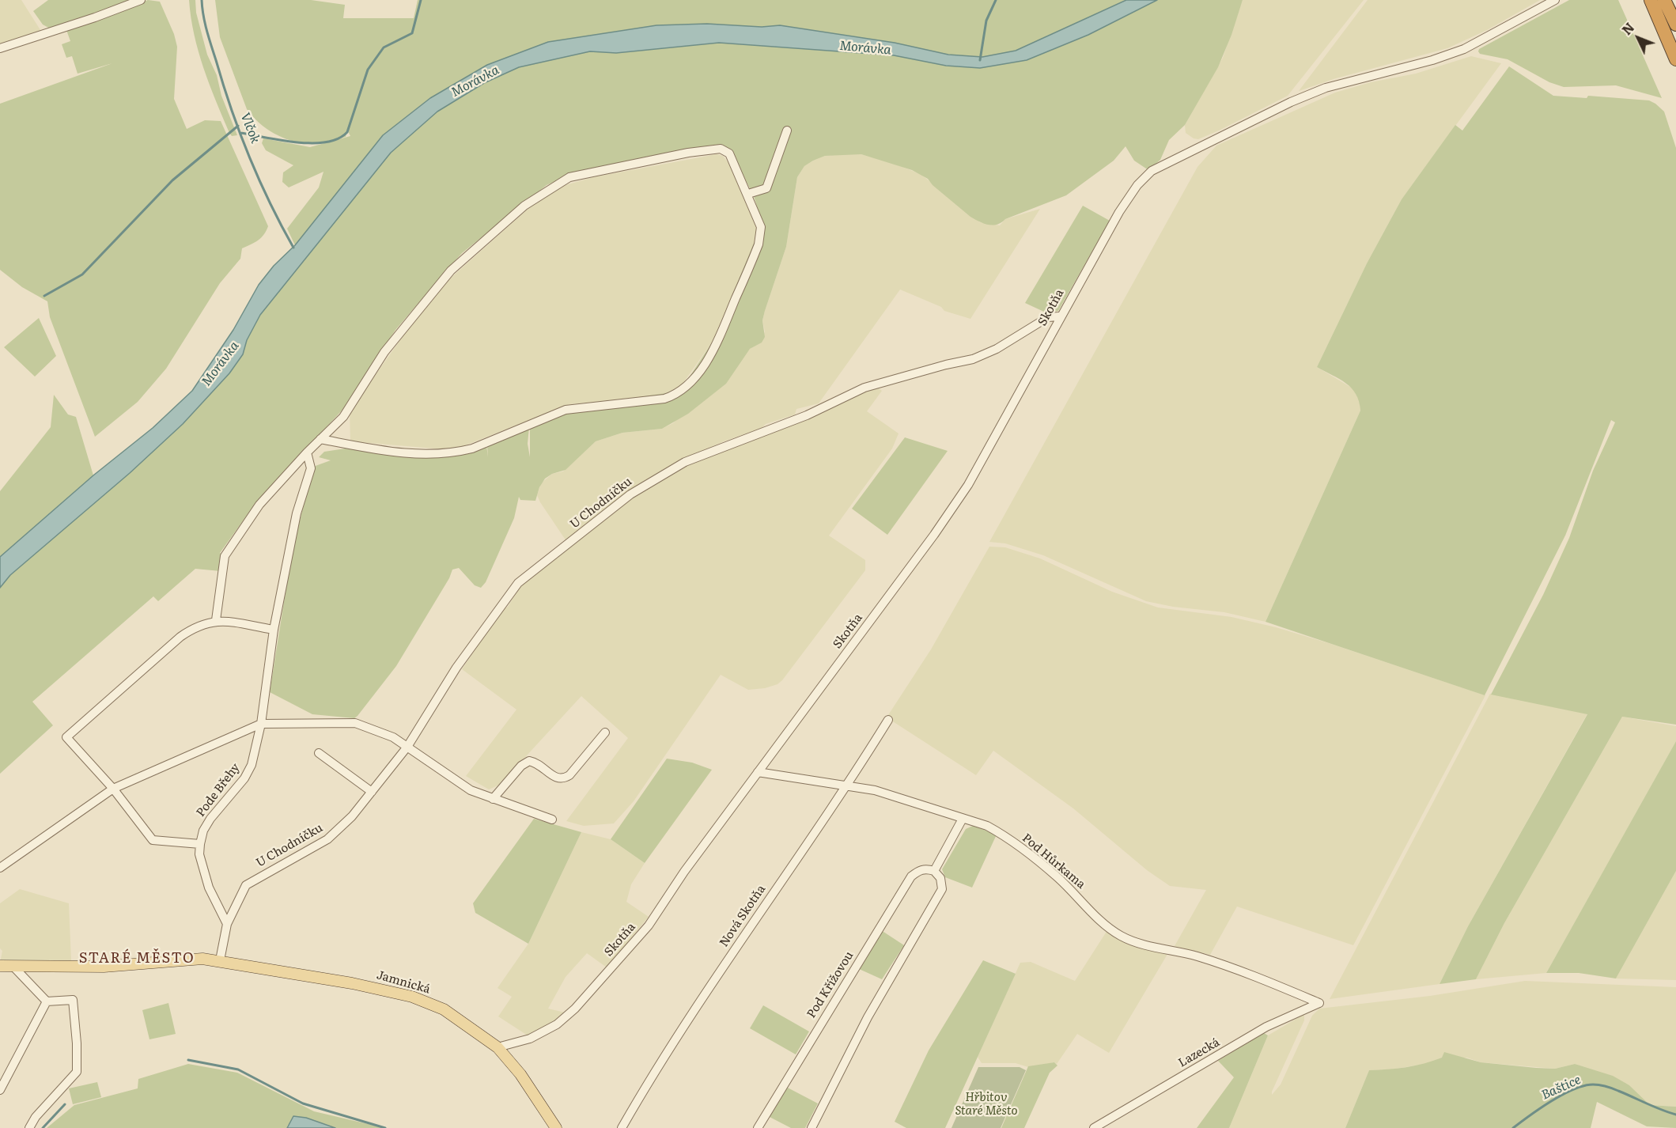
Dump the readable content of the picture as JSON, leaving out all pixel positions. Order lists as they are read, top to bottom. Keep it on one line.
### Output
{"streets":{"main road":["Jamnická"],"street":["Skotňa","U Chodníčku","Pode Břehy","Pod Hůrkama","Nová Skotňa","Pod Křížovou","Lazecká"]},"crossings":[["Skotňa","U Chodníčku"],["Skotňa","Pod Hůrkama"],["Skotňa","Jamnická"],["Pod Hůrkama","Nová Skotňa"],["Pod Hůrkama","Lazecká"]],"districts":["STARÉ MĚSTO"],"water":["Morávka","Vlčok","Baštice"],"parks":["Hřbitov Staré Město"],"north":"top left"}
